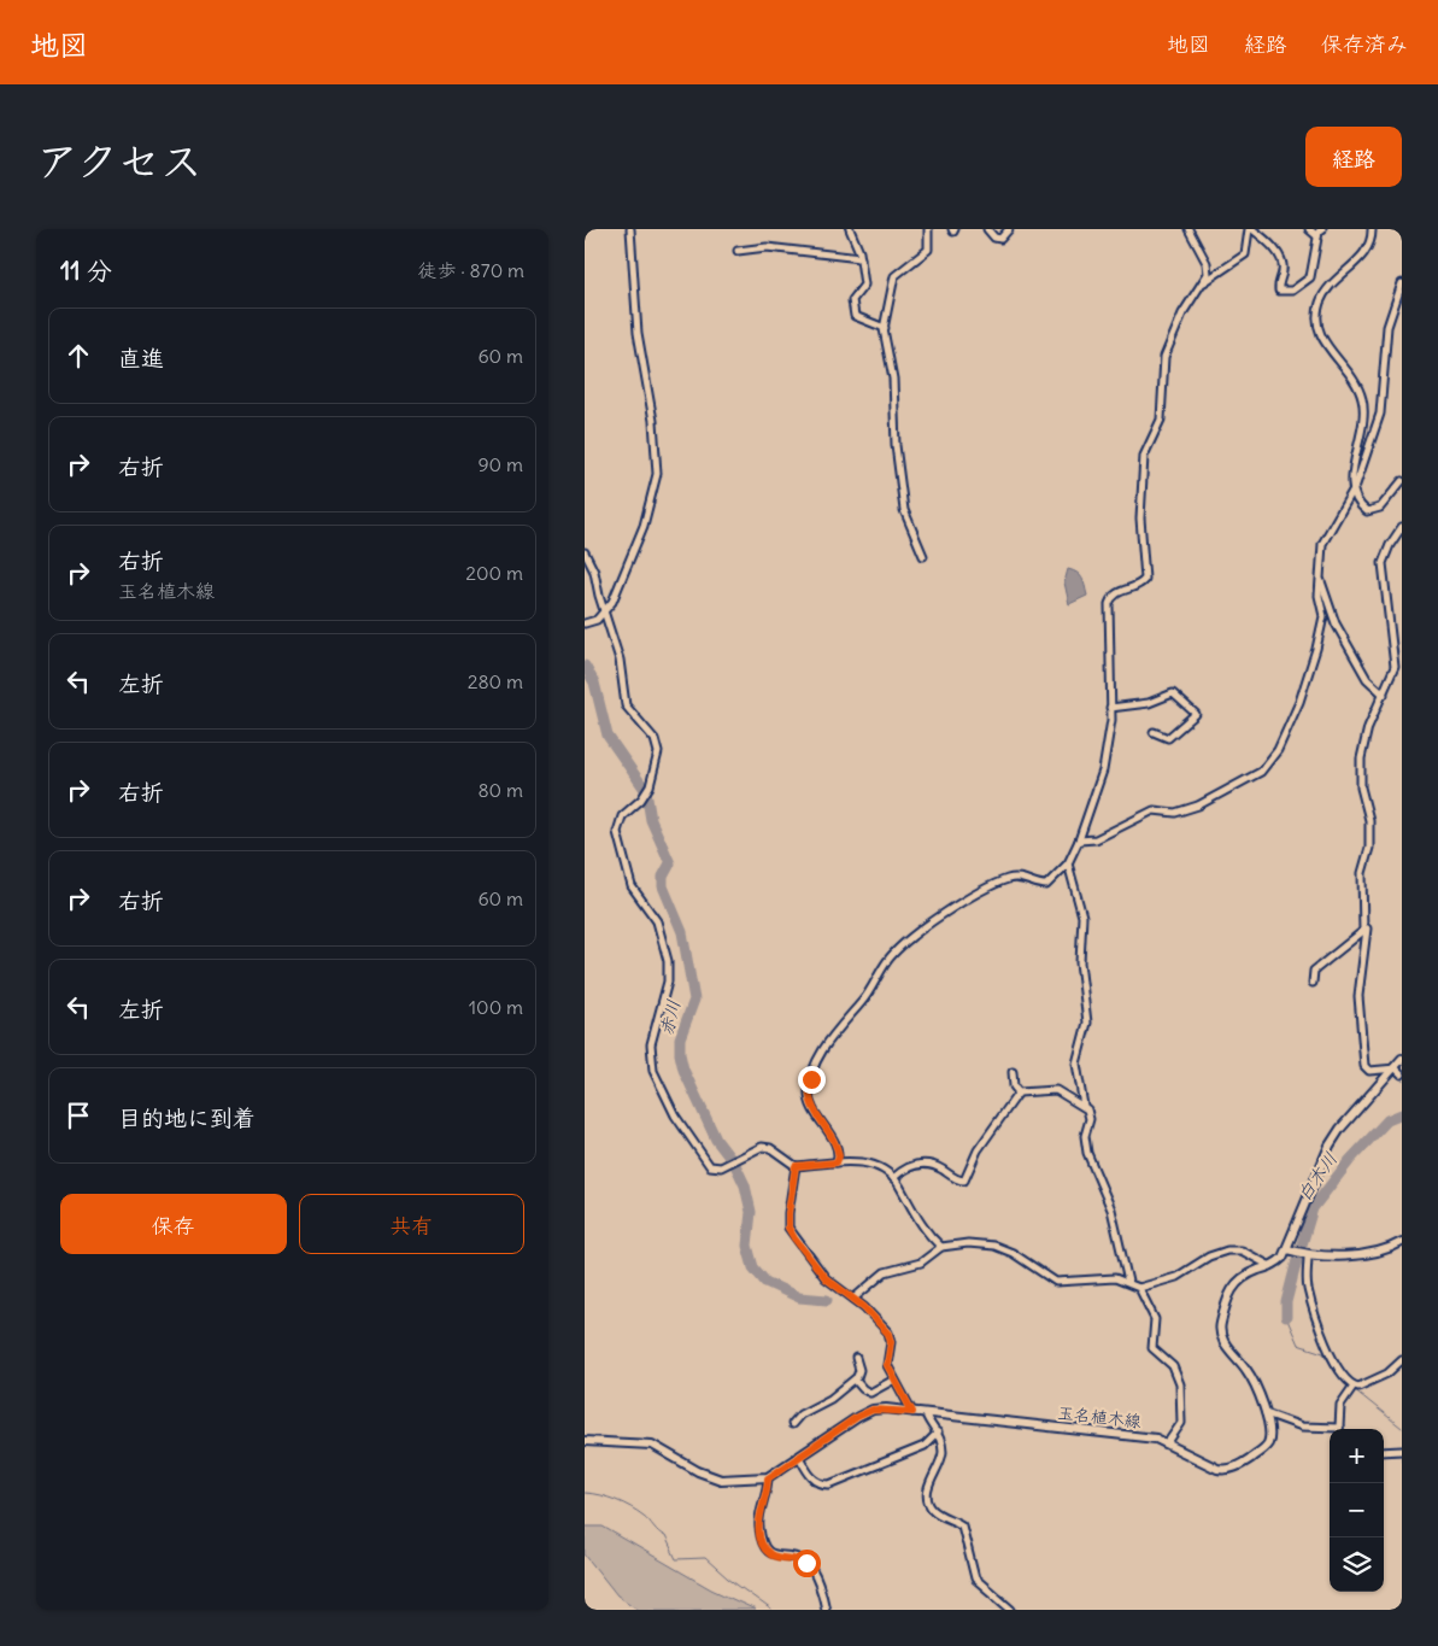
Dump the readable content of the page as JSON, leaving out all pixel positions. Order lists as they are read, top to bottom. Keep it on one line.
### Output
{"streets":{"main road":["玉名植木線"]},"water":["赤川","白木川"],"page":{"header":"地図","nav":["地図","経路","保存済み"],"title":"アクセス","buttons":["経路",["保存","共有"]],"heading":["11 分","徒歩 · 870 m"],"list":[["直進","60 m"],["右折","90 m"],["右折","玉名植木線","200 m"],["左折","280 m"],["右折","80 m"],["右折","60 m"],["左折","100 m"],"目的地に到着"],"map_buttons":["+","−"]}}
